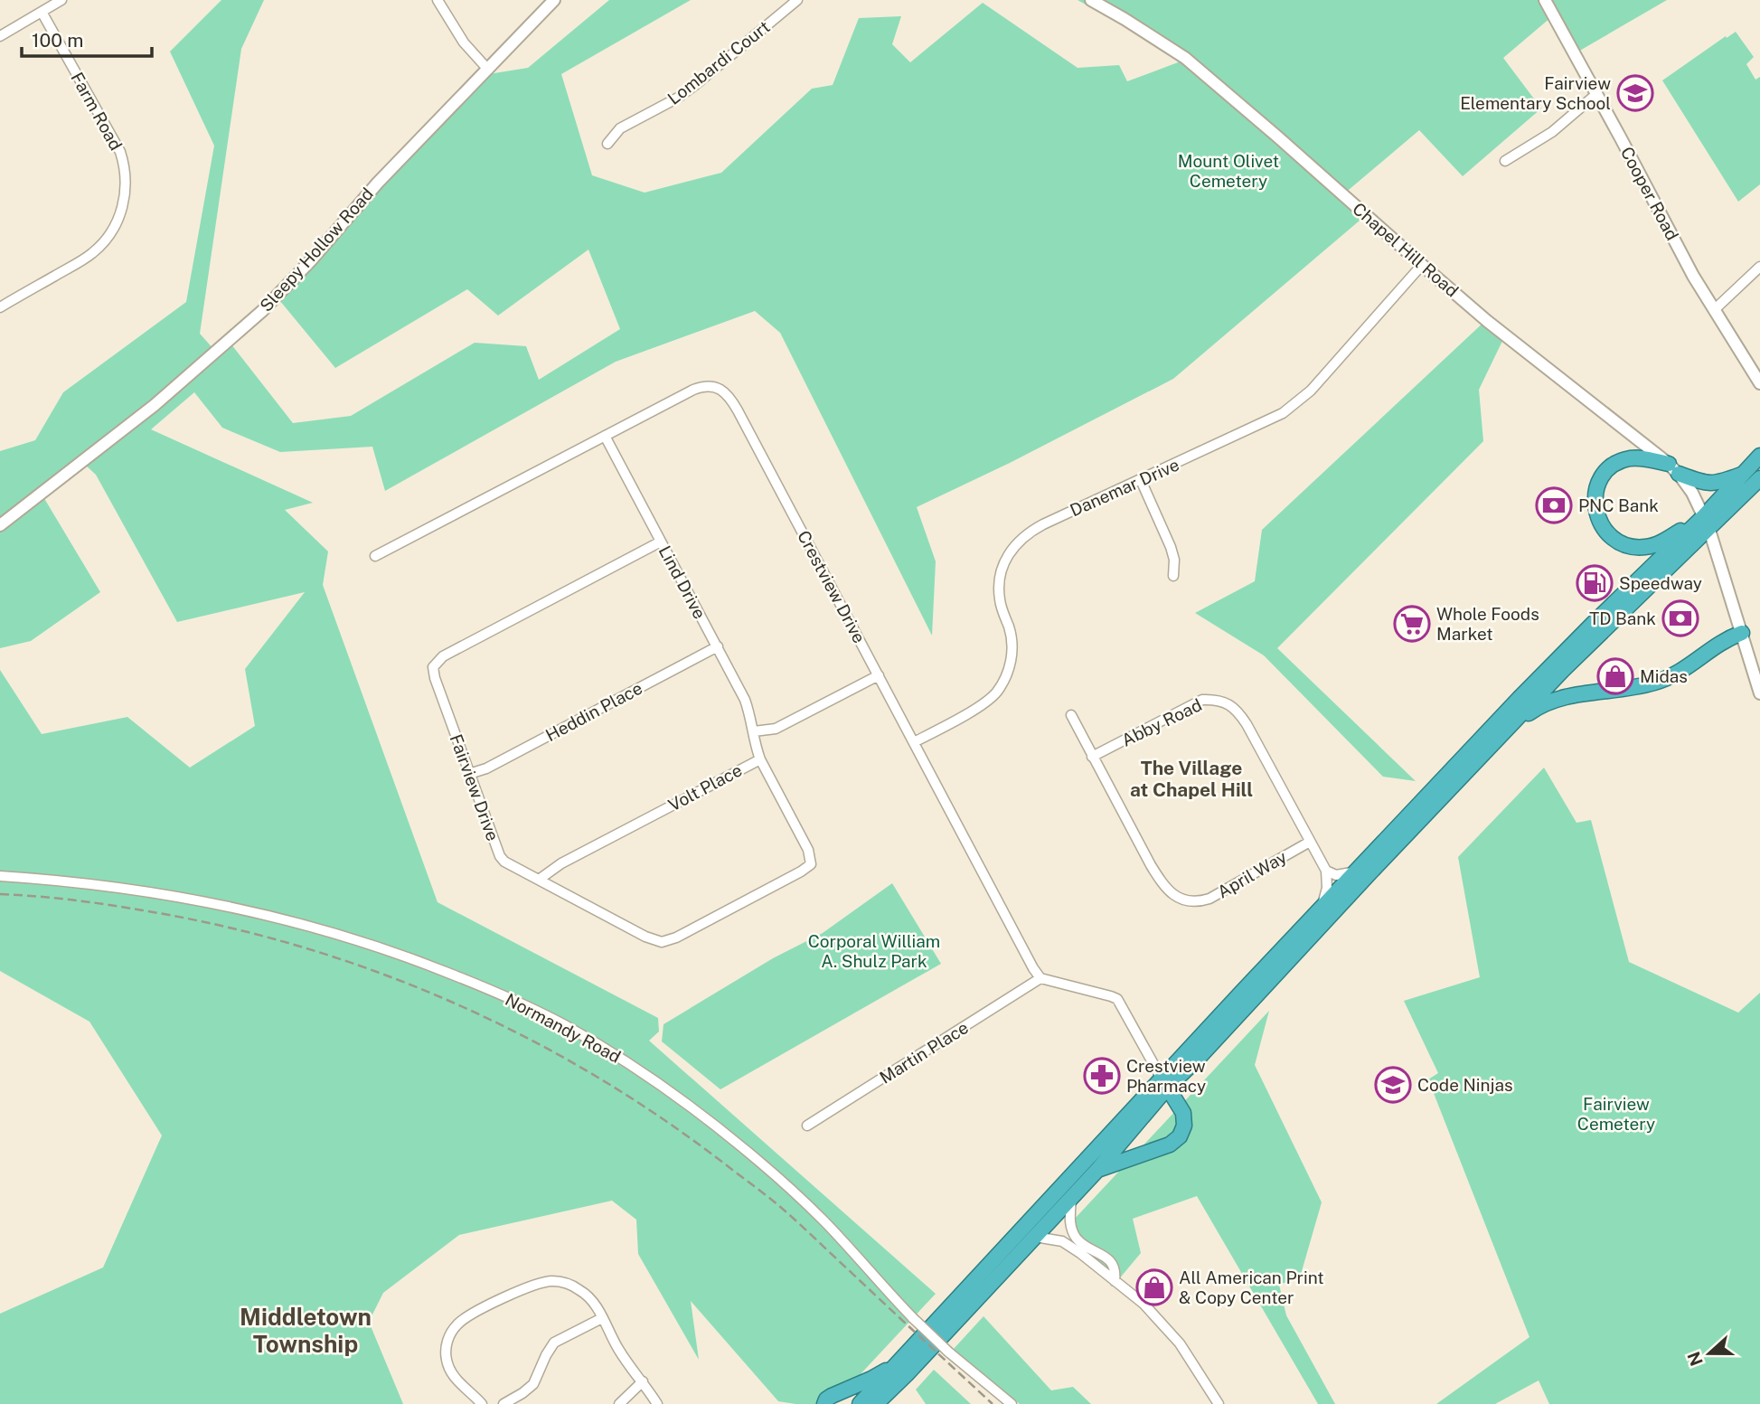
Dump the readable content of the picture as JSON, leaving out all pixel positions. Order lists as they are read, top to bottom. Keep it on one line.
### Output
{"streets":{"street":["Lombardi Court","Farm Road","Cooper Road","Sleepy Hollow Road","Chapel Hill Road","Danemar Drive","Lind Drive","Crestview Drive","Heddin Place","Abby Road","Fairview Drive","Volt Place","April Way","Normandy Road","Martin Place"]},"crossings":[["Chapel Hill Road","Danemar Drive"],["Danemar Drive","Crestview Drive"],["Lind Drive","Crestview Drive"],["Lind Drive","Heddin Place"],["Lind Drive","Fairview Drive"],["Lind Drive","Volt Place"],["Crestview Drive","Martin Place"],["Heddin Place","Fairview Drive"],["Abby Road","April Way"],["Fairview Drive","Volt Place"]],"districts":["The Village at Chapel Hill","Middletown Township"],"parks":["Mount Olivet Cemetery","Corporal William A. Shulz Park","Fairview Cemetery"],"places":{"school or university":["Fairview Elementary School","Code Ninjas"],"bank":["PNC Bank","TD Bank"],"fuel station":["Speedway"],"supermarket":["Whole Foods Market"],"shop":["Midas","All American Print & Copy Center"],"pharmacy":["Crestview Pharmacy"]},"scale_bar":"100 m","north":"left"}
